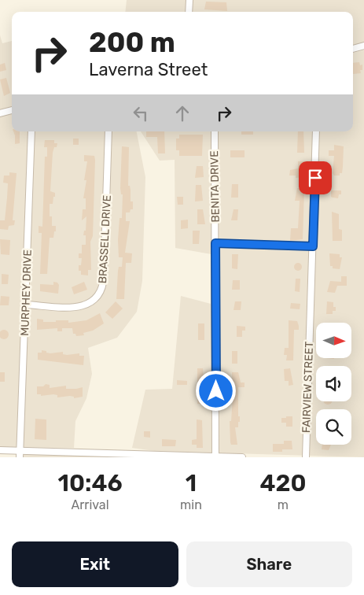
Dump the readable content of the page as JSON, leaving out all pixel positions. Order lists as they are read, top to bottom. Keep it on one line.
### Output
{"streets":{"street":["BENITA DRIVE","BRASSELL DRIVE","MURPHEY DRIVE","FAIRVIEW STREET"]},"crossings":[["BRASSELL DRIVE","MURPHEY DRIVE"]],"north":"right","page":{"turn":["200 m","Laverna Street"],"eta":["10:46","Arrival","1","min","420","m"],"buttons":["Exit","Share"]}}
